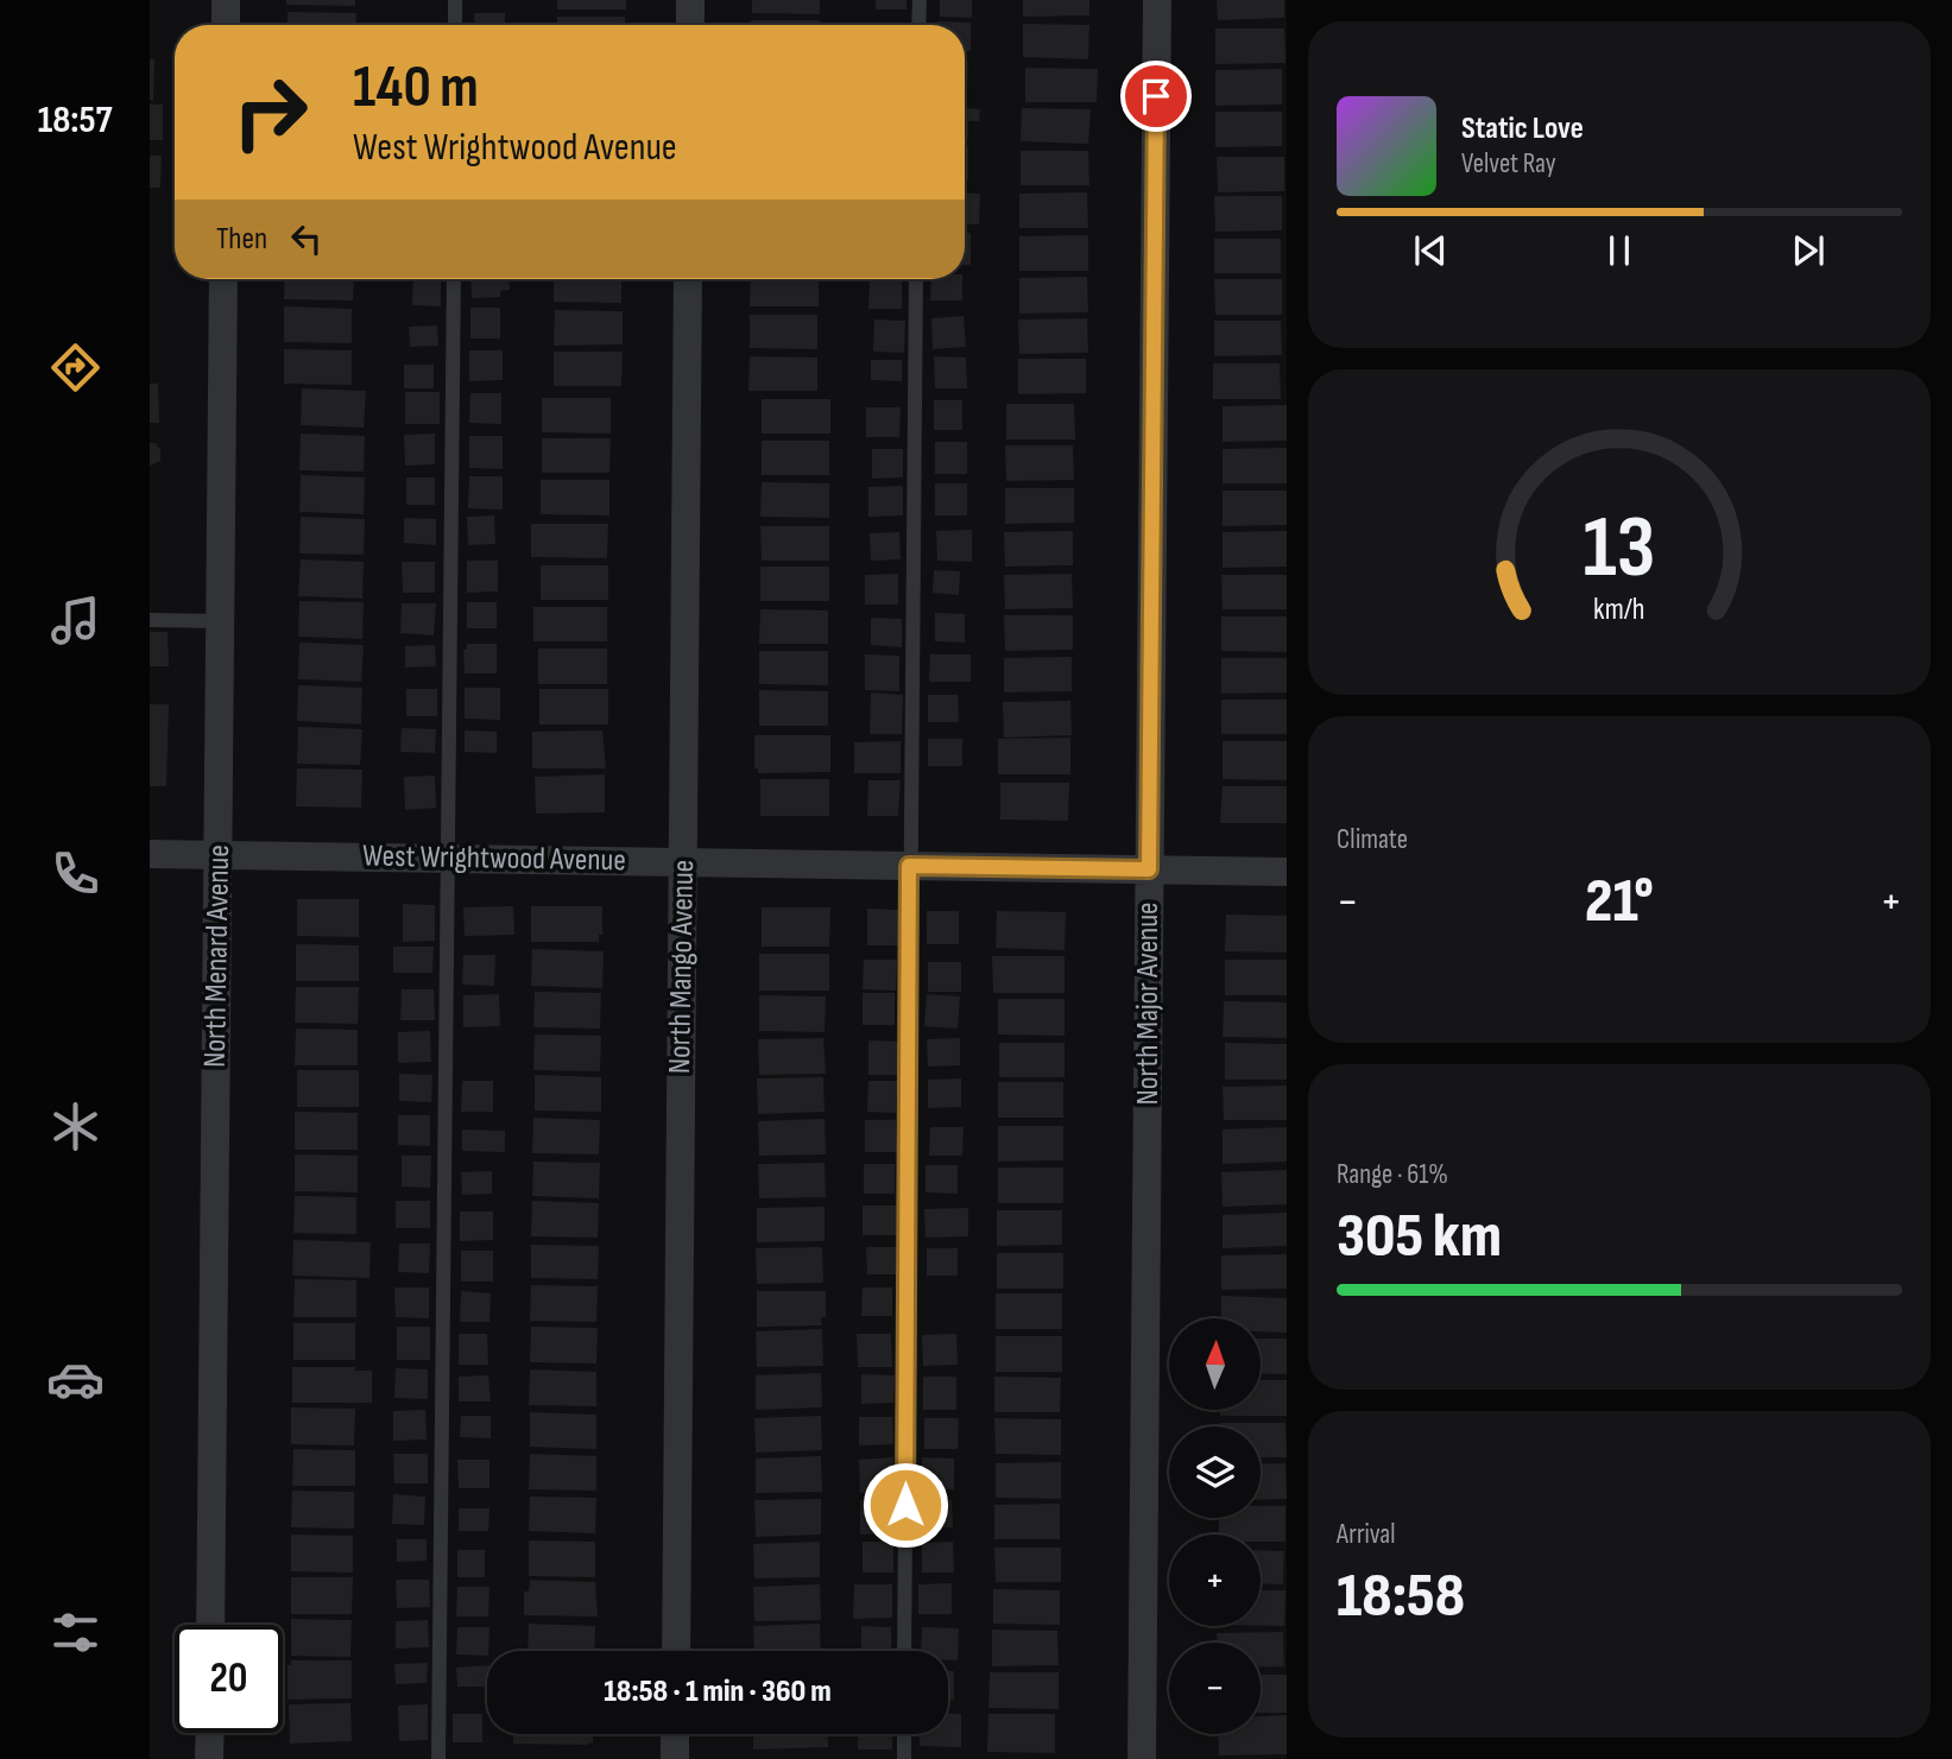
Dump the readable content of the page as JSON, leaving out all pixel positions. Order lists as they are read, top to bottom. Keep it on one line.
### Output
{"streets":{"street":["West Wrightwood Avenue","North Menard Avenue","North Mango Avenue","North Major Avenue"]},"crossings":[["West Wrightwood Avenue","North Menard Avenue"],["West Wrightwood Avenue","North Mango Avenue"],["West Wrightwood Avenue","North Major Avenue"]],"north":"top","page":{"tabs":"18:57","turn":["140 m","West Wrightwood Avenue"],"song":["Static Love","Velvet Ray"],"then":"Then","tile":["Climate",["Range · 61%","305 km"],["Arrival","18:58"]],"heat":["−","21°","+"],"map_buttons":["+","−"],"limit":"20","trip":"18:58 · 1 min · 360 m","gauge":["13","km/h"]}}
